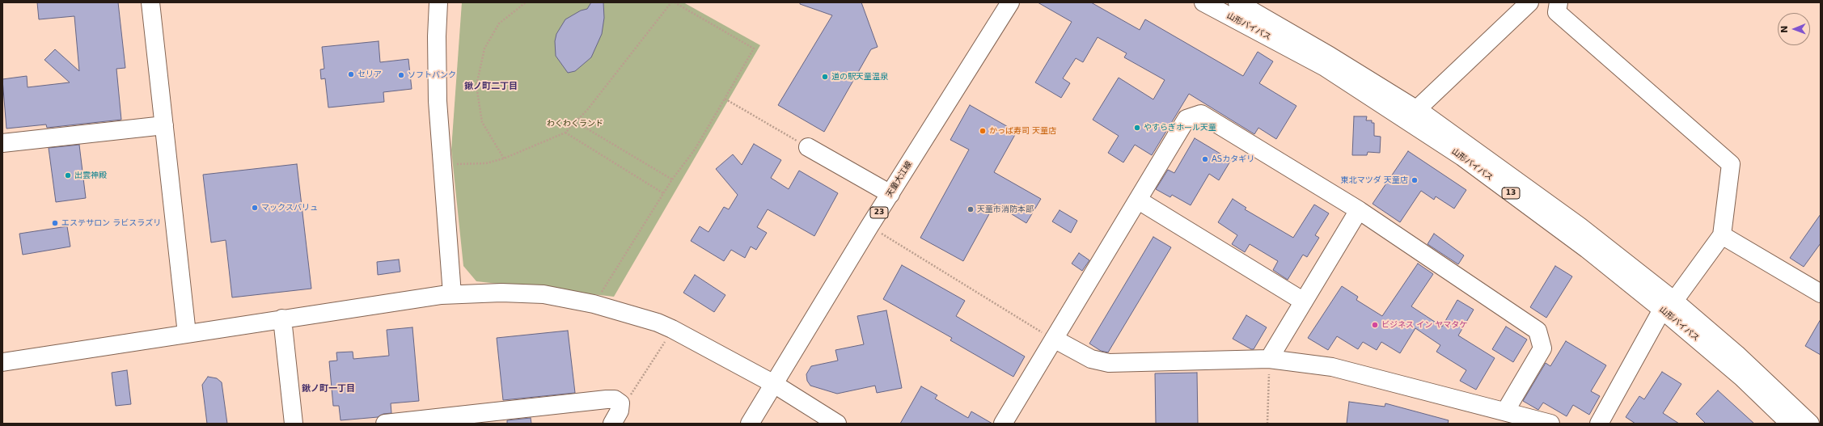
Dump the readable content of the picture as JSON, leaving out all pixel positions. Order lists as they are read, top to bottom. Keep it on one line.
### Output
{"streets":{"main road":["山形バイパス","天童大江線","13","23"]},"districts":["鍬ノ町二丁目","鍬ノ町一丁目"],"parks":["わくわくランド"],"places":["セリア","ソフトバンク","道の駅天童温泉","やすらぎホール天童","かっぱ寿司 天童店","ASカタギリ","出雲神殿","東北マツダ 天童店","マックスバリュ","天童市消防本部","エステサロン ラビスラズリ","ビジネス イン ヤマタケ"],"north":"left"}
